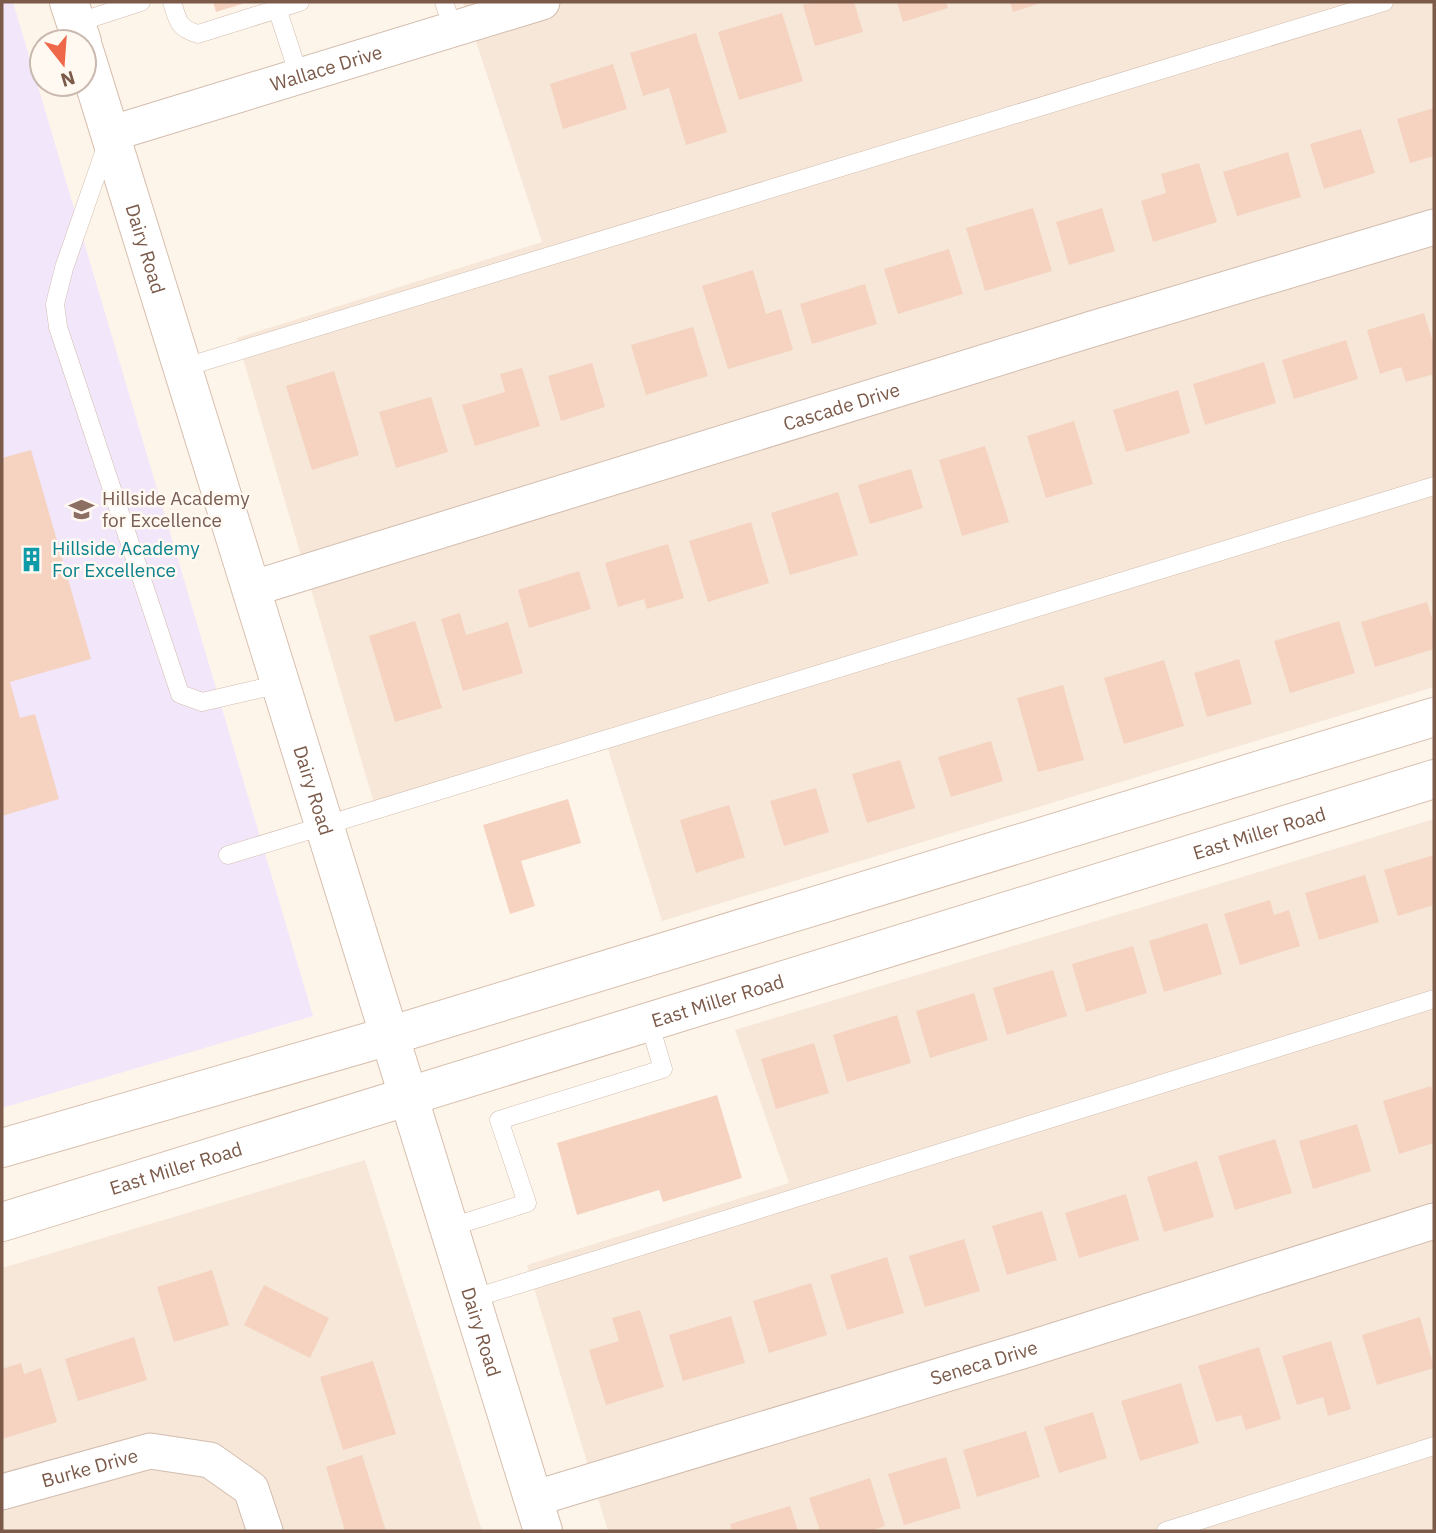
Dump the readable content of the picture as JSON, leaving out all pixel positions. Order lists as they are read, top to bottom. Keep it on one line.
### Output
{"streets":{"main road":["Dairy Road","East Miller Road"],"street":["Wallace Drive","Cascade Drive","Seneca Drive","Burke Drive"]},"crossings":[["Wallace Drive","Dairy Road"],["Dairy Road","Cascade Drive"],["Dairy Road","East Miller Road"],["Dairy Road","Seneca Drive"]],"places":{"school or university":["Hillside Academy for Excellence"],"building":["Hillside Academy For Excellence"]},"north":"bottom"}
